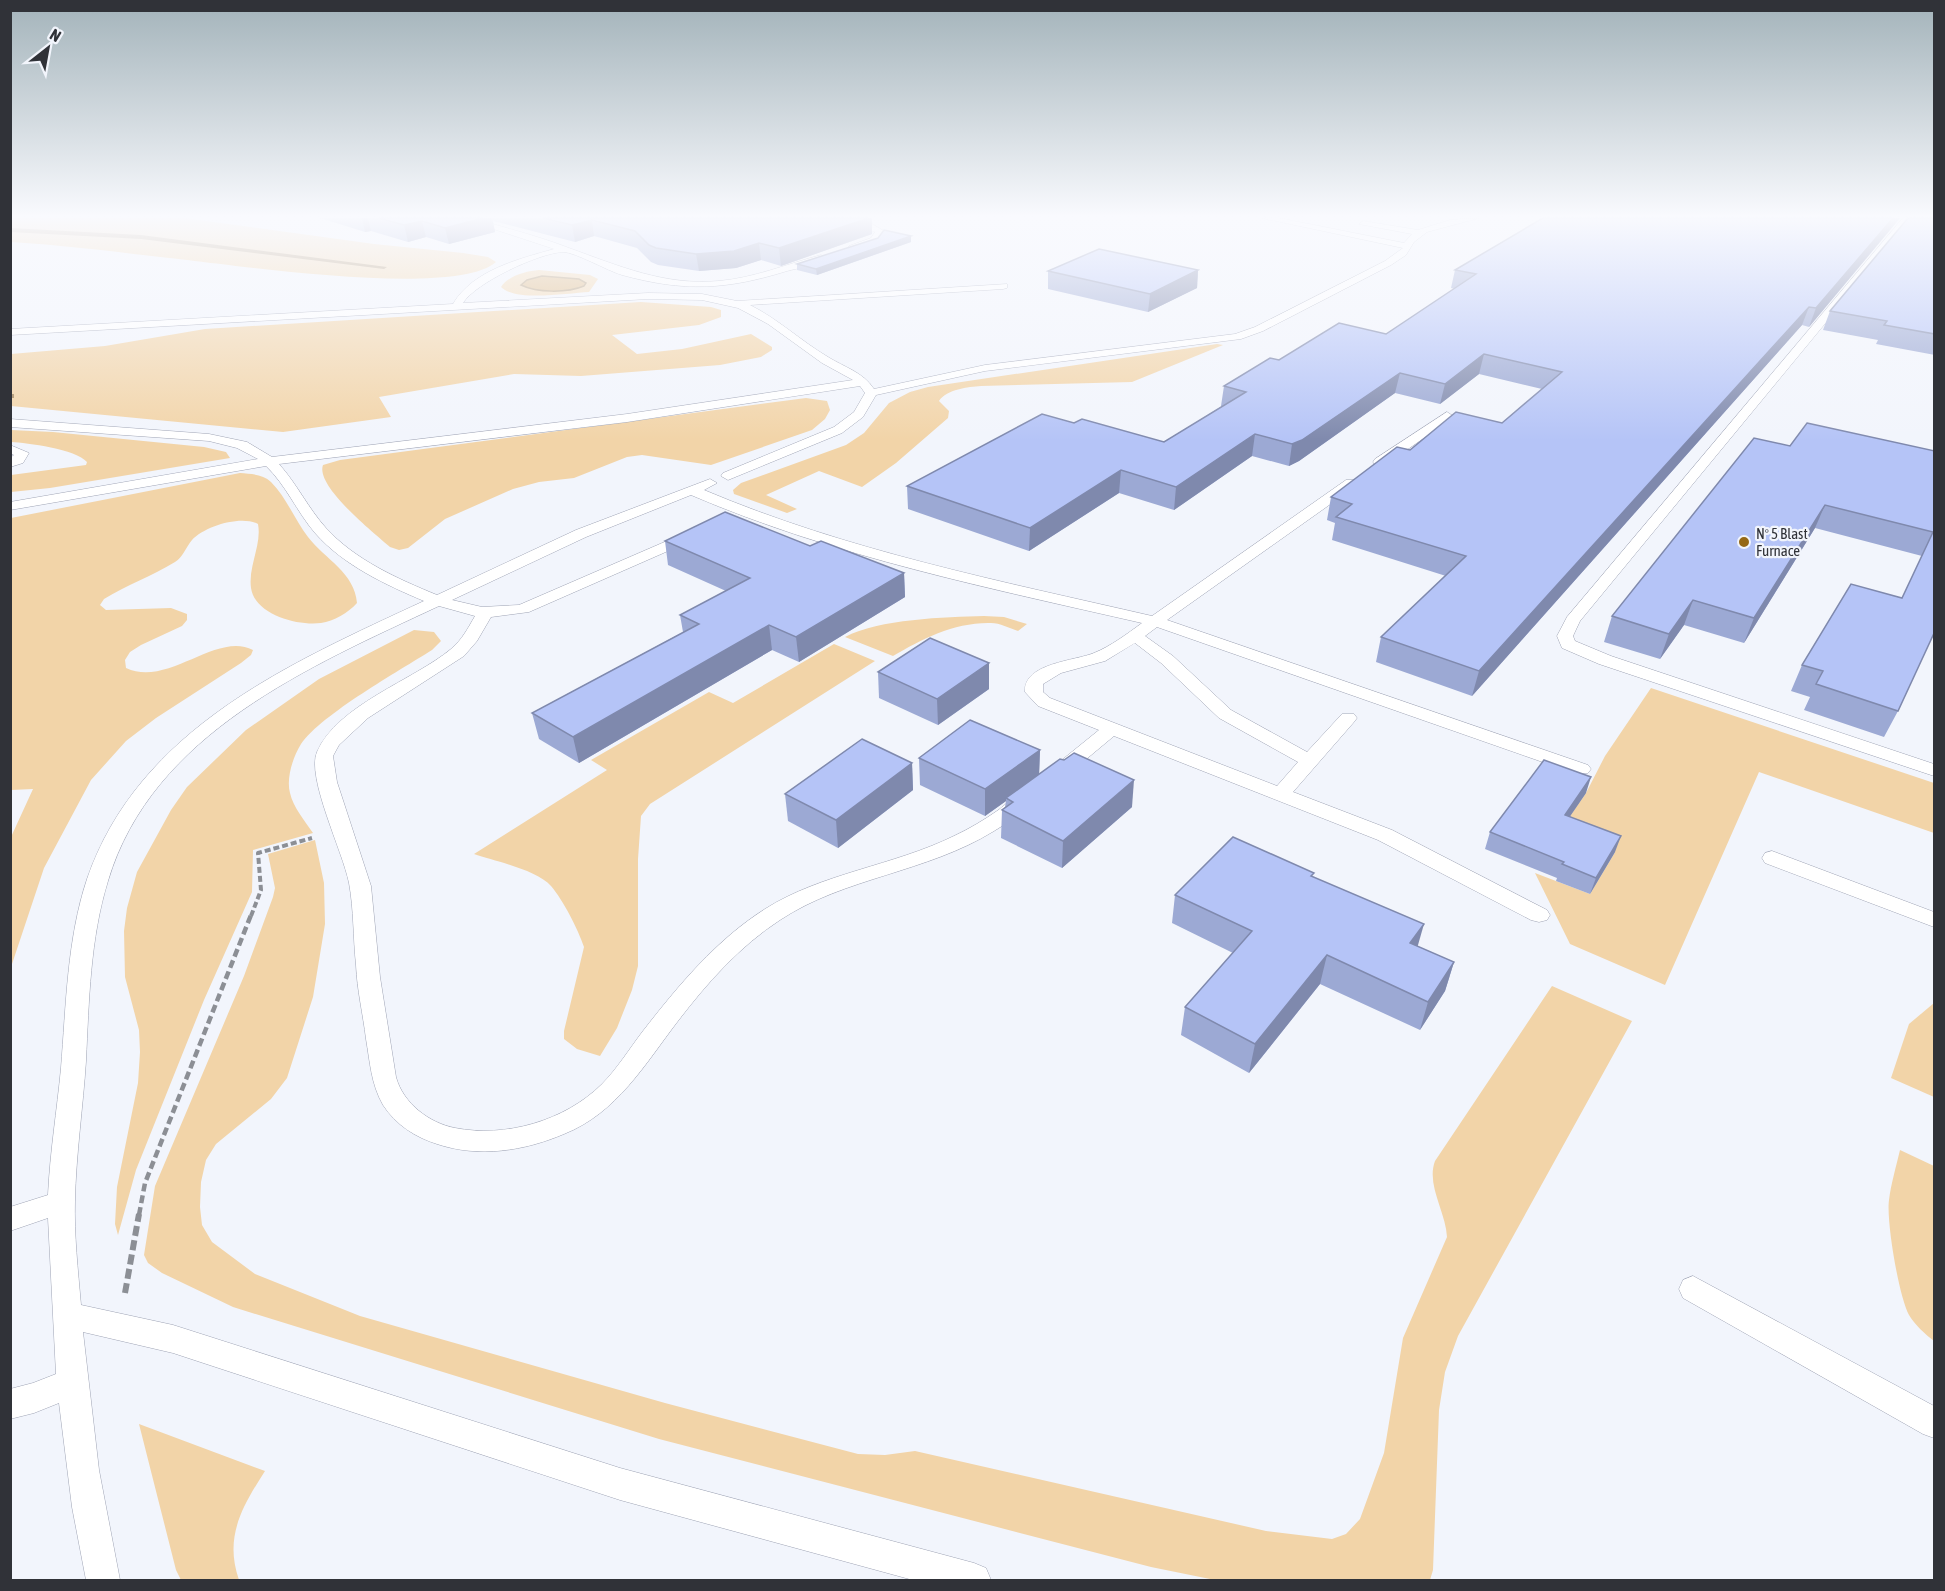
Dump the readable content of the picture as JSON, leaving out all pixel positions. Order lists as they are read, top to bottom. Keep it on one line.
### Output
{"places":["Nº 5 Blast Furnace"],"north":"top right"}
